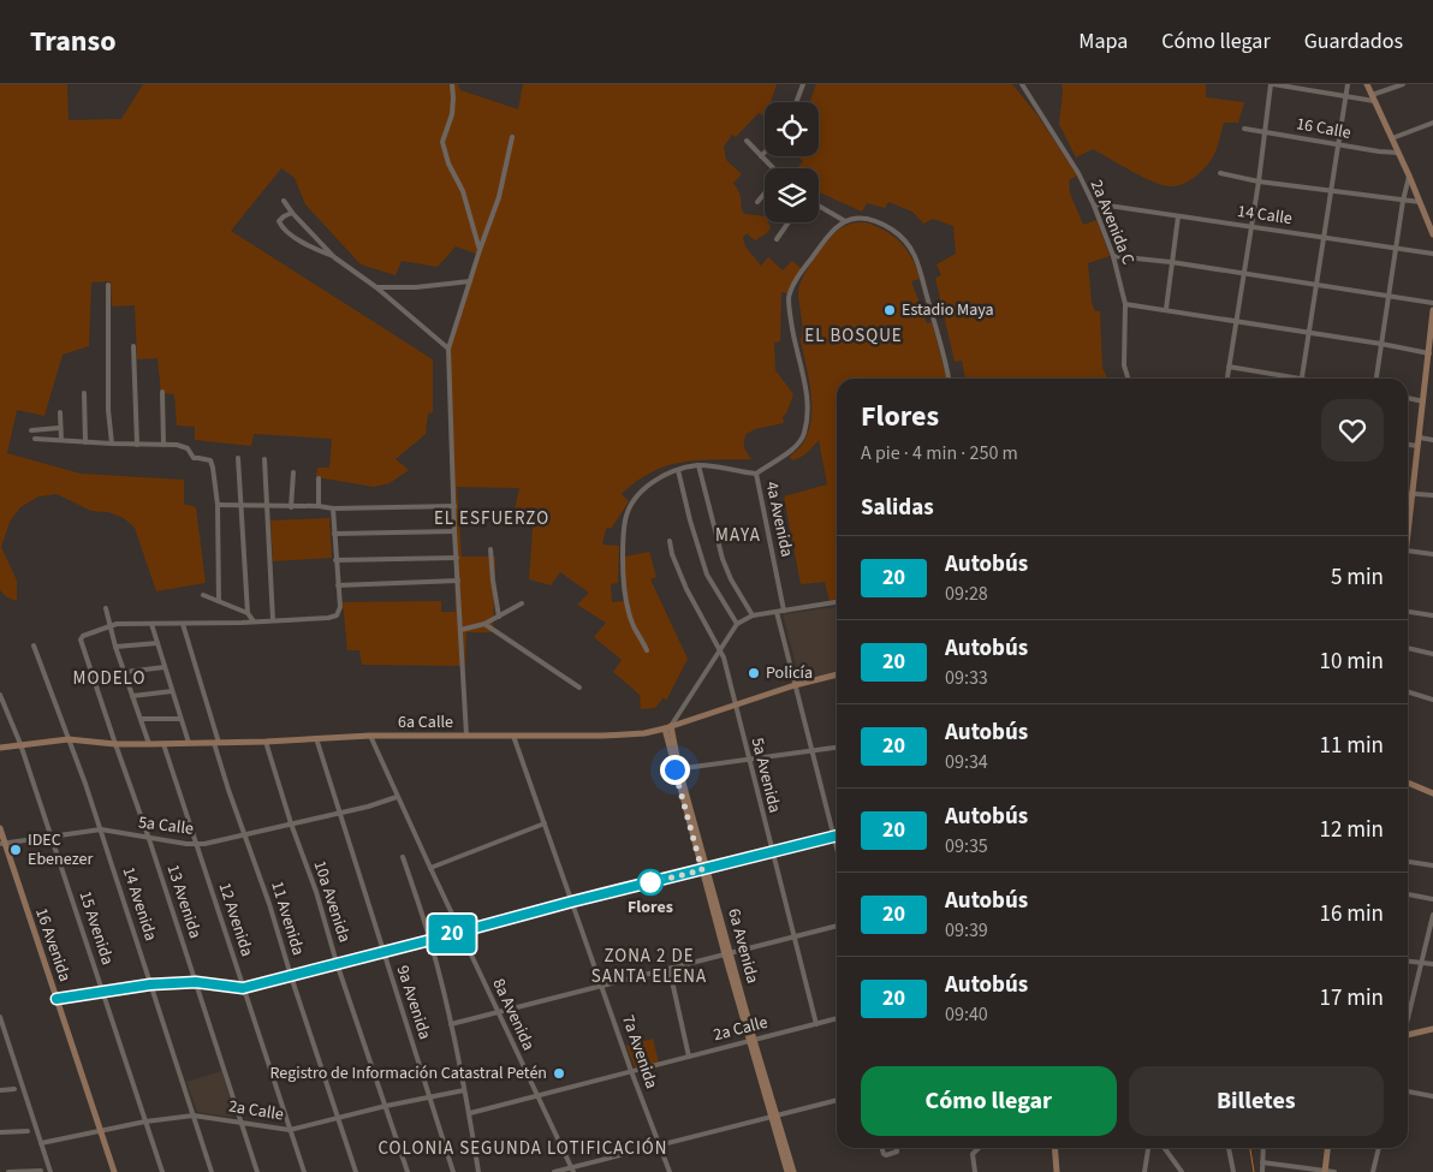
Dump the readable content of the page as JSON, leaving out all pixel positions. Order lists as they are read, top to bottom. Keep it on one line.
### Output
{"streets":{"main road":["6a Calle","16 Avenida","6a Avenida"],"street":["16 Calle","14 Calle","2a Avenida C","4a Avenida","5a Avenida","5a Calle","13 Avenida","10a Avenida","14 Avenida","11 Avenida","12 Avenida","15 Avenida","9a Avenida","8a Avenida","2a Calle","7a Avenida"]},"crossings":[["14 Calle","2a Avenida C"],["6a Calle","5a Avenida"],["6a Calle","13 Avenida"],["6a Calle","10a Avenida"],["6a Calle","14 Avenida"],["6a Calle","11 Avenida"],["6a Calle","12 Avenida"],["6a Calle","15 Avenida"],["6a Calle","6a Avenida"],["6a Calle","9a Avenida"],["6a Calle","8a Avenida"],["6a Calle","7a Avenida"],["5a Avenida","2a Calle"],["5a Calle","13 Avenida"],["5a Calle","10a Avenida"],["5a Calle","14 Avenida"],["5a Calle","11 Avenida"],["5a Calle","12 Avenida"],["5a Calle","15 Avenida"],["5a Calle","16 Avenida"],["5a Calle","9a Avenida"],["5a Calle","8a Avenida"],["13 Avenida","2a Calle"],["10a Avenida","2a Calle"],["14 Avenida","2a Calle"],["11 Avenida","2a Calle"],["12 Avenida","2a Calle"],["15 Avenida","2a Calle"],["16 Avenida","2a Calle"],["6a Avenida","2a Calle"],["9a Avenida","2a Calle"],["8a Avenida","2a Calle"],["2a Calle","7a Avenida"]],"districts":["EL BOSQUE","EL ESFUERZO","MAYA","MODELO","ZONA 2 DE SANTA ELENA","COLONIA SEGUNDA LOTIFICACIÓN"],"places":["Estadio Maya","Policía","IDEC Ebenezer","Flores","Registro de Información Catastral Petén"],"lines":["bus line 20"],"page":{"header":"Transo","nav":["Mapa","Cómo llegar","Guardados"],"on_map":"20","heading":[["Flores","A pie · 4 min · 250 m"],"Salidas"],"list":[{"mark":"20","name":"Autobús","note":"09:28","value":"5 min"},{"mark":"20","name":"Autobús","note":"09:33","value":"10 min"},{"mark":"20","name":"Autobús","note":"09:34","value":"11 min"},{"mark":"20","name":"Autobús","note":"09:35","value":"12 min"},{"mark":"20","name":"Autobús","note":"09:39","value":"16 min"},{"mark":"20","name":"Autobús","note":"09:40","value":"17 min"}],"buttons":["Cómo llegar","Billetes"]}}
